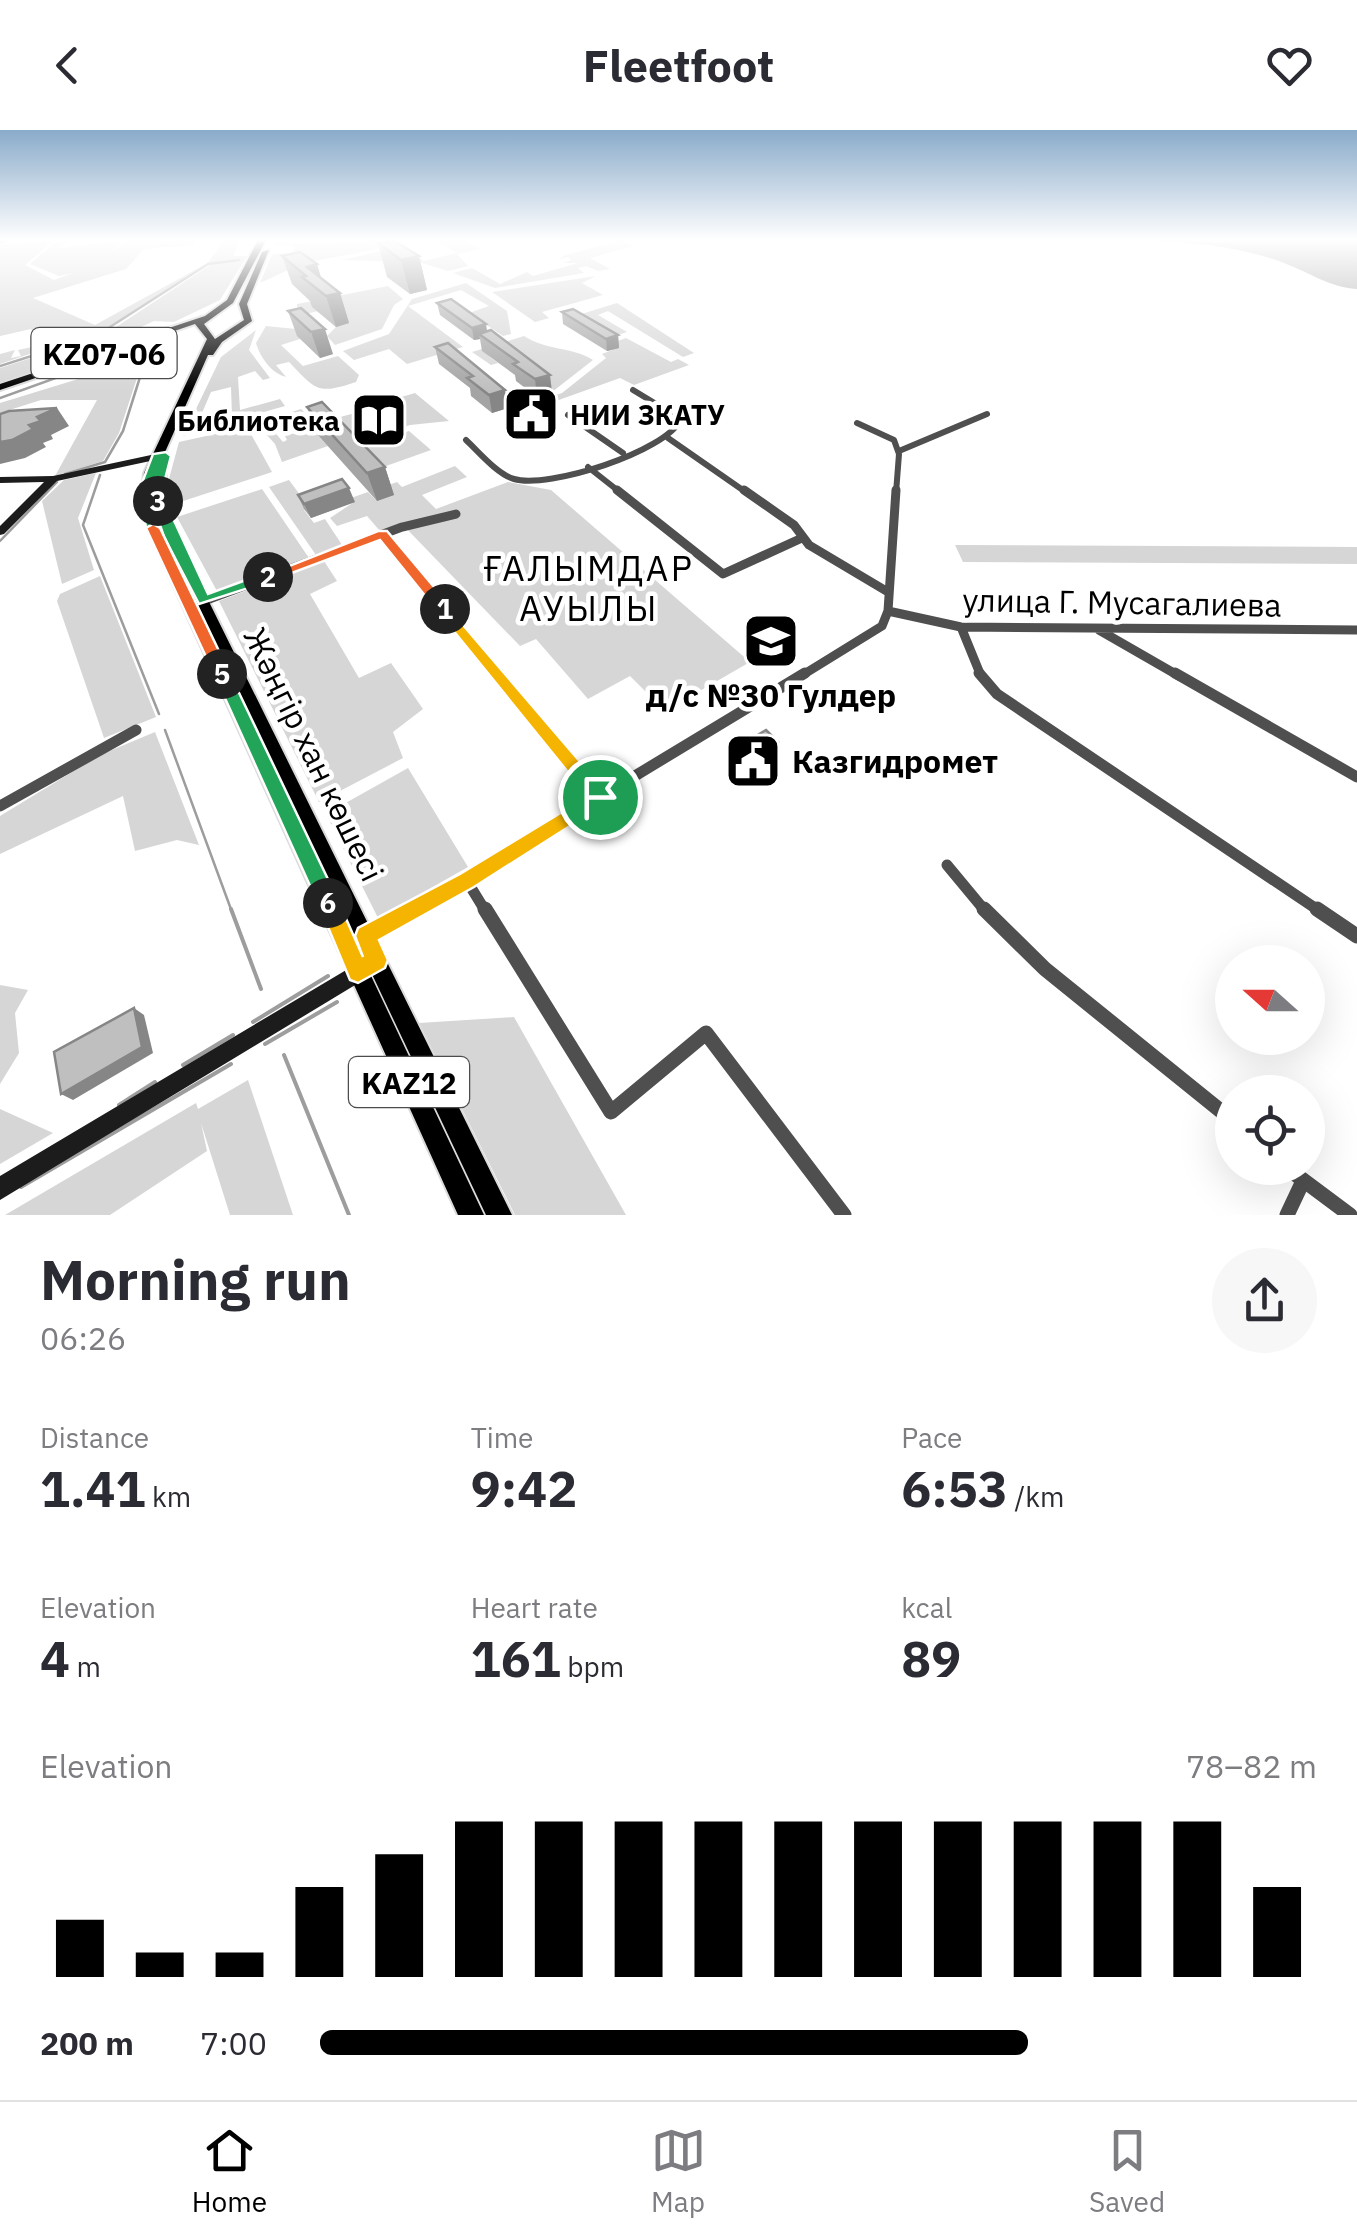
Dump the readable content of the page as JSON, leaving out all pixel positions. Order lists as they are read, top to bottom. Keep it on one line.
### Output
{"streets":{"main road":["KZ07-06","Жәңгір хан көшесі","KAZ12"],"street":["улица Г. Мусагалиева"]},"crossings":[["KZ07-06","Жәңгір хан көшесі"]],"districts":["ҒАЛЫМДАР АУЫЛЫ"],"places":{"public building":["НИИ ЗКАТУ","Казгидромет"],"library":["Библиотека"],"school or university":["д/с №30 Гулдер"]},"north":"left","page":{"header":"Fleetfoot","pins":["3","2","1","5","6"],"heading":["Morning run","06:26"],"stats":[["Distance","1.41 km"],["Time","9:42"],["Pace","6:53 /km"],["Elevation","4 m"],["Heart rate","161 bpm"],["kcal","89"]],"chart":["Elevation","78–82 m"],"list":[{"name":"200 m","note":"7:00"}],"tabs":["Home","Map","Saved"]}}
